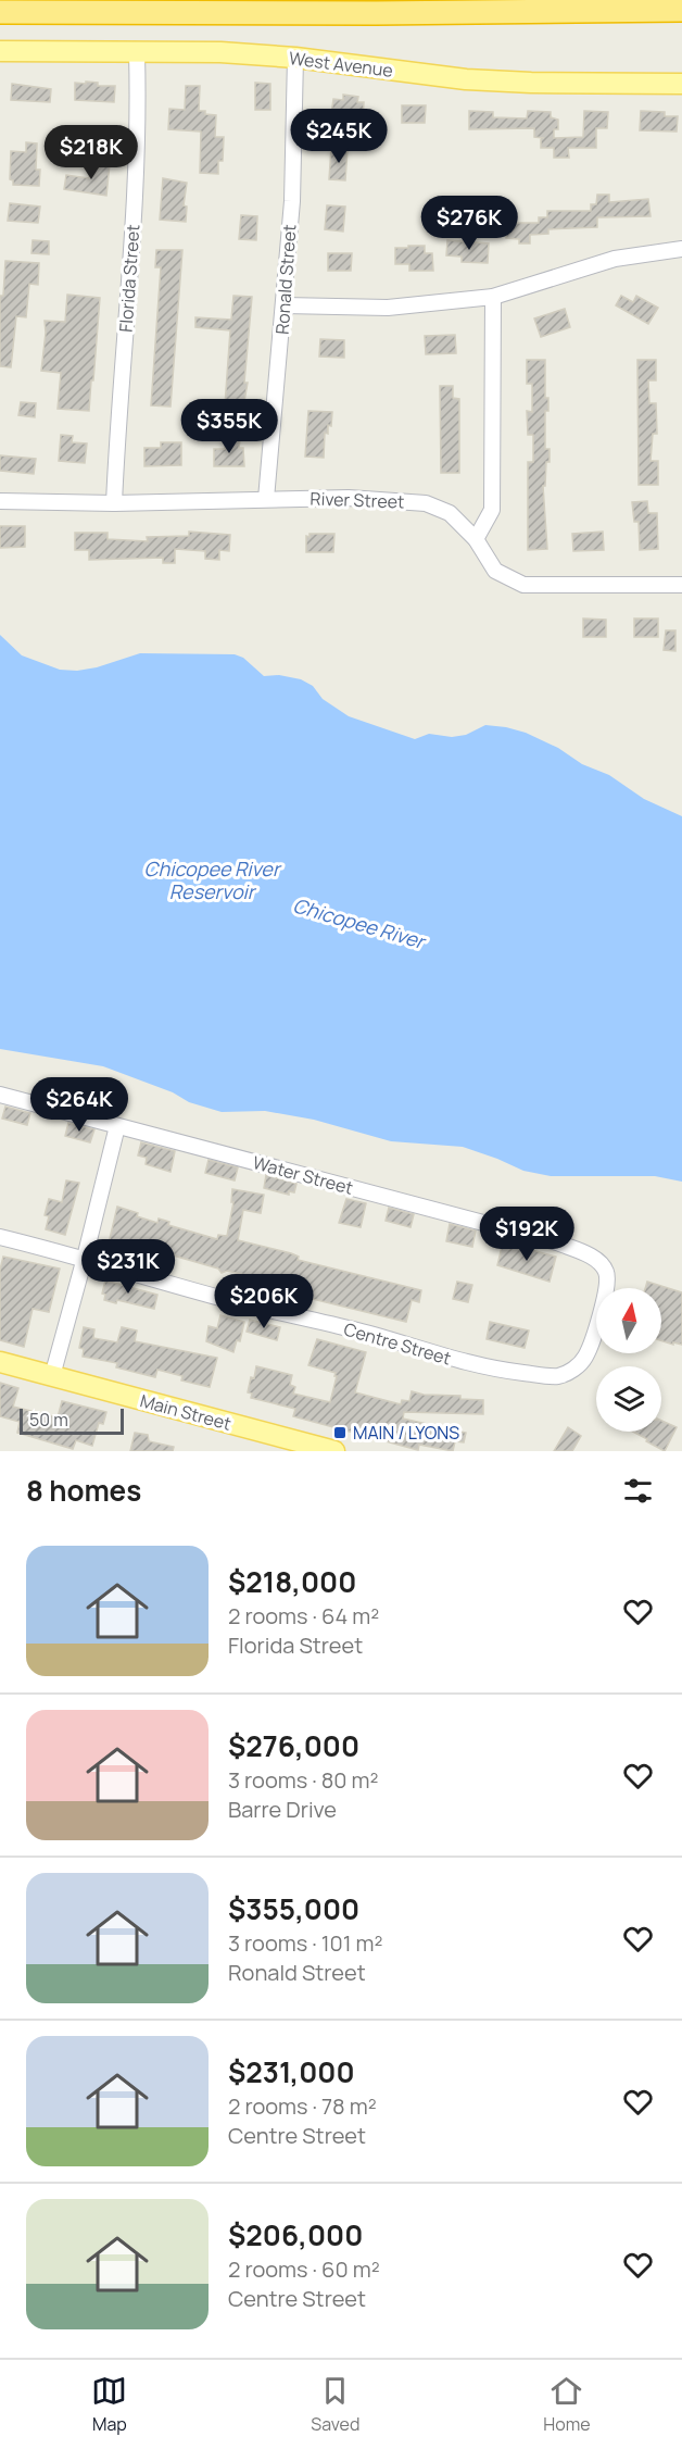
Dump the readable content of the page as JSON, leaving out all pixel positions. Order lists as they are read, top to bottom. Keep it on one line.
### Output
{"streets":{"main road":["West Avenue","Main Street"],"street":["Florida Street","Ronald Street","River Street","Water Street","Centre Street"]},"crossings":[["West Avenue","Florida Street"],["West Avenue","Ronald Street"],["Florida Street","River Street"],["Ronald Street","River Street"],["Water Street","Centre Street"]],"water":["Chicopee River Reservoir","Chicopee River"],"places":{"transit":["MAIN / LYONS"]},"scale_bar":"50 m","north":"top","page":{"price":["$245K","$218K","$276K","$355K","$264K","$192K","$231K","$206K"],"scale":"50 m","heading":"8 homes","list":[{"name":"$218,000","note":"2 rooms · 64 m² · Florida Street"},{"name":"$276,000","note":"3 rooms · 80 m² · Barre Drive"},{"name":"$355,000","note":"3 rooms · 101 m² · Ronald Street"},{"name":"$231,000","note":"2 rooms · 78 m² · Centre Street"},{"name":"$206,000","note":"2 rooms · 60 m² · Centre Street"}],"tabs":["Map","Saved","Home"]}}
